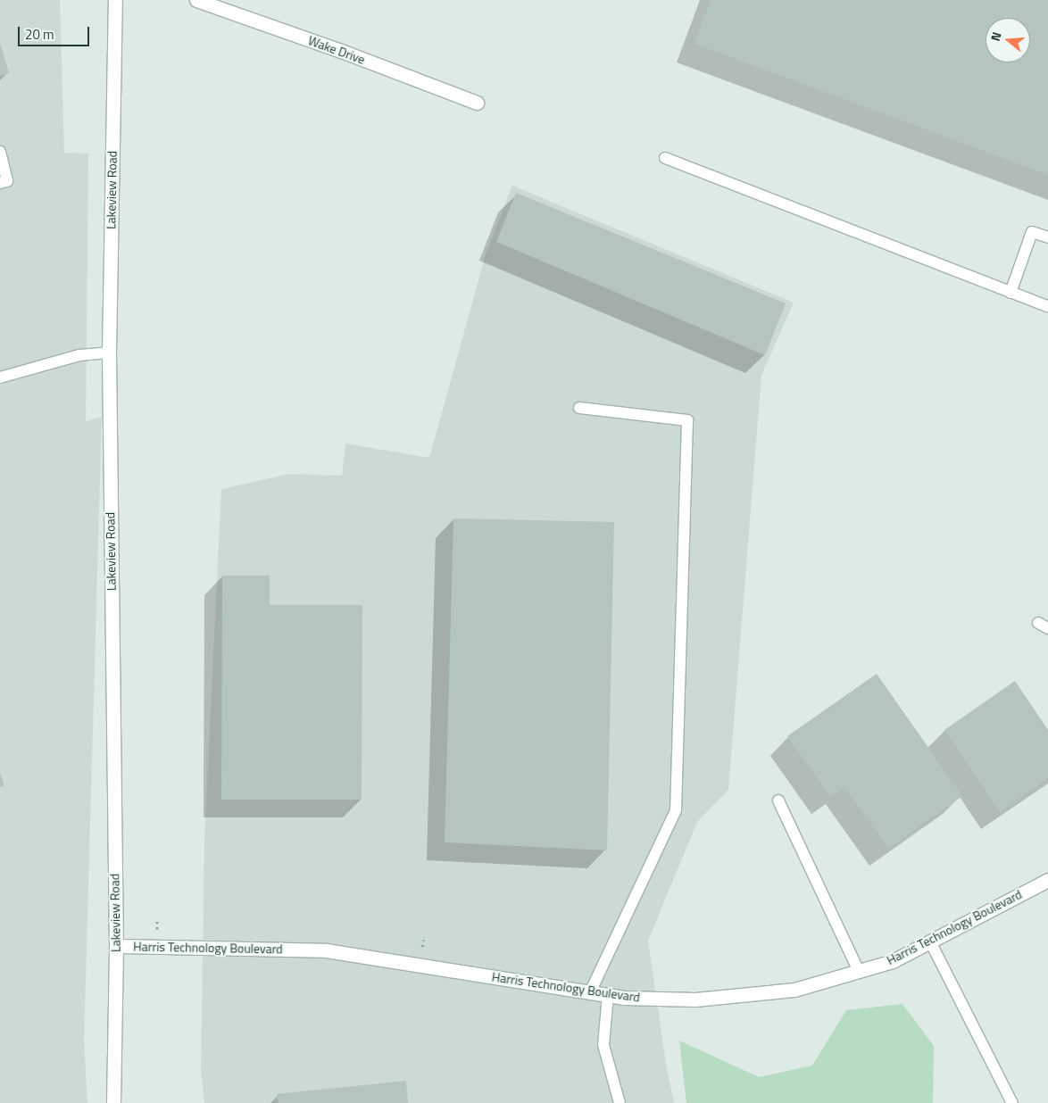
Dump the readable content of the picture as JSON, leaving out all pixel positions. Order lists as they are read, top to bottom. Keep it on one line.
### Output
{"streets":{"street":["Wake Drive","Lakeview Road","Harris Technology Boulevard"]},"crossings":[["Lakeview Road","Harris Technology Boulevard"]],"scale_bar":"20 m","north":"left"}
